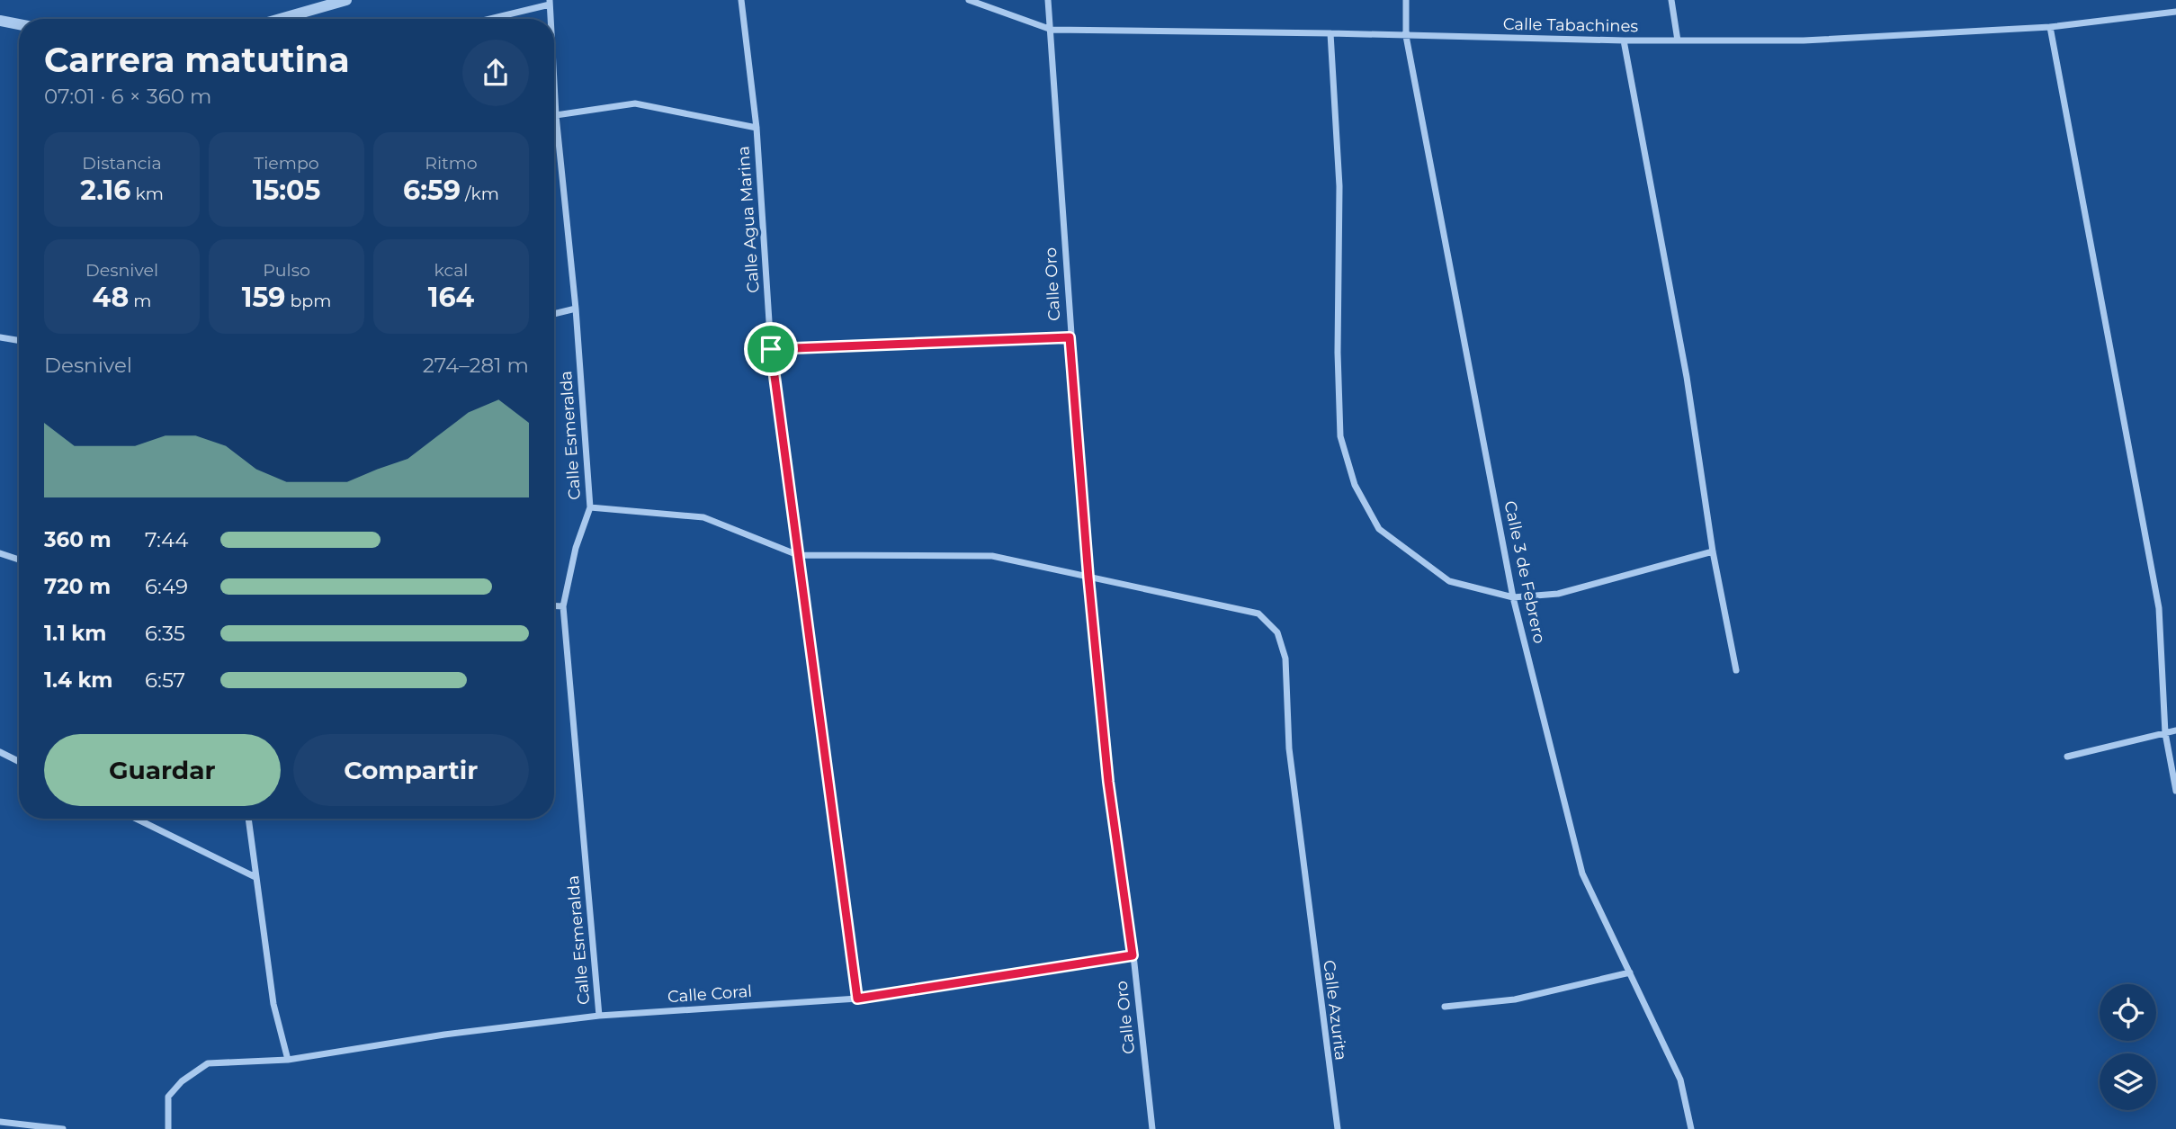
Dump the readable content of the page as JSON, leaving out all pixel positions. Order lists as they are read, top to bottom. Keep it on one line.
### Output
{"streets":{"street":["Calle Tabachines","Calle Agua Marina","Calle Oro","Calle Esmeralda","Calle 3 de Febrero","Calle Coral","Calle Azurita"]},"crossings":[["Calle Tabachines","Calle Oro"],["Calle Tabachines","Calle 3 de Febrero"],["Calle Agua Marina","Calle Coral"],["Calle Agua Marina","Calle Azurita"],["Calle Oro","Calle Coral"],["Calle Oro","Calle Azurita"],["Calle Esmeralda","Calle Coral"]],"page":{"heading":["Carrera matutina","07:01 · 6 × 360 m"],"stats":[["Distancia","2.16 km"],["Tiempo","15:05"],["Ritmo","6:59 /km"],["Desnivel","48 m"],["Pulso","159 bpm"],["kcal","164"]],"chart":["Desnivel","274–281 m"],"list":[{"name":"360 m","note":"7:44"},{"name":"720 m","note":"6:49"},{"name":"1.1 km","note":"6:35"},{"name":"1.4 km","note":"6:57"}],"buttons":["Guardar","Compartir"]}}
